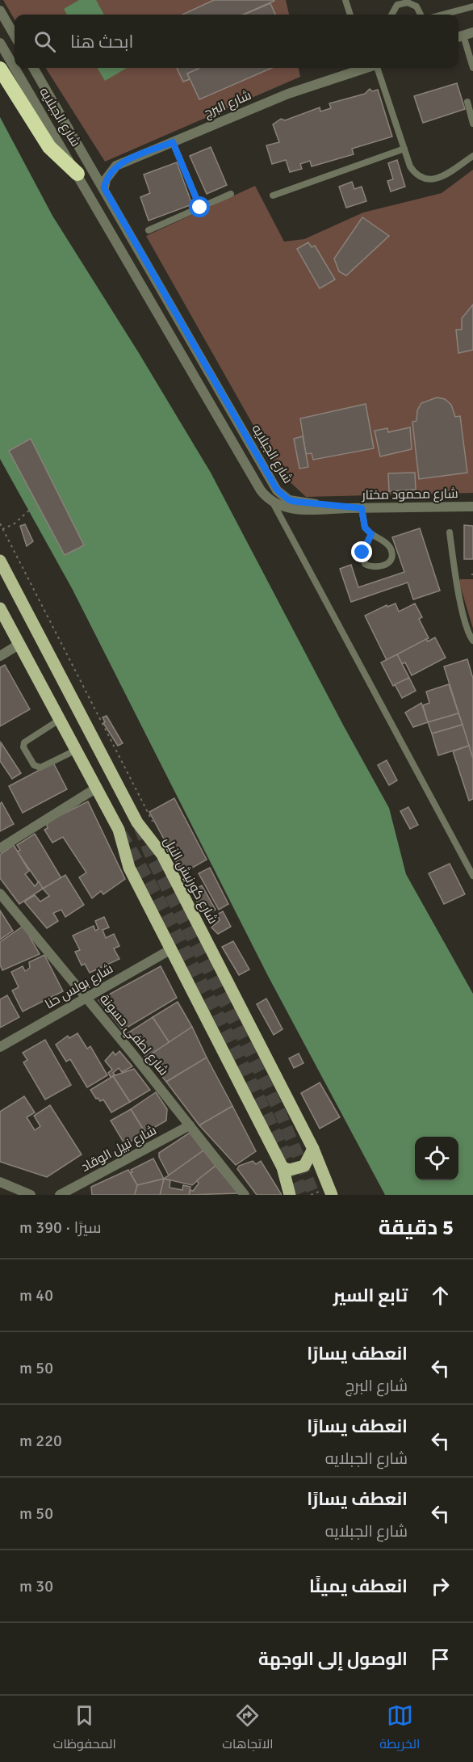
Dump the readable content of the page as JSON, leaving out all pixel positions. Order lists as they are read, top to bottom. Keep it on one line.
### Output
{"streets":{"main road":["شارع كورنيش النيل"],"street":["شارع البرج","شارع الجبلايه","شارع محمود مختار","شارع بولس حنا","شارع لطفي حسونة","شارع نبيل الوقاد"]},"crossings":[["شارع البرج","شارع الجبلايه"],["شارع الجبلايه","شارع محمود مختار"],["شارع بولس حنا","شارع لطفي حسونة"],["شارع لطفي حسونة","شارع نبيل الوقاد"]],"page":{"search":"ابحث هنا","heading":["5 دقيقة","سيرًا · 390 m"],"list":[["تابع السير","40 m"],["انعطف يسارًا","شارع البرج","50 m"],["انعطف يسارًا","شارع الجبلايه","220 m"],["انعطف يسارًا","شارع الجبلايه","50 m"],["انعطف يمينًا","30 m"],"الوصول إلى الوجهة"],"nav":["الخريطة","الاتجاهات","المحفوظات"]}}
